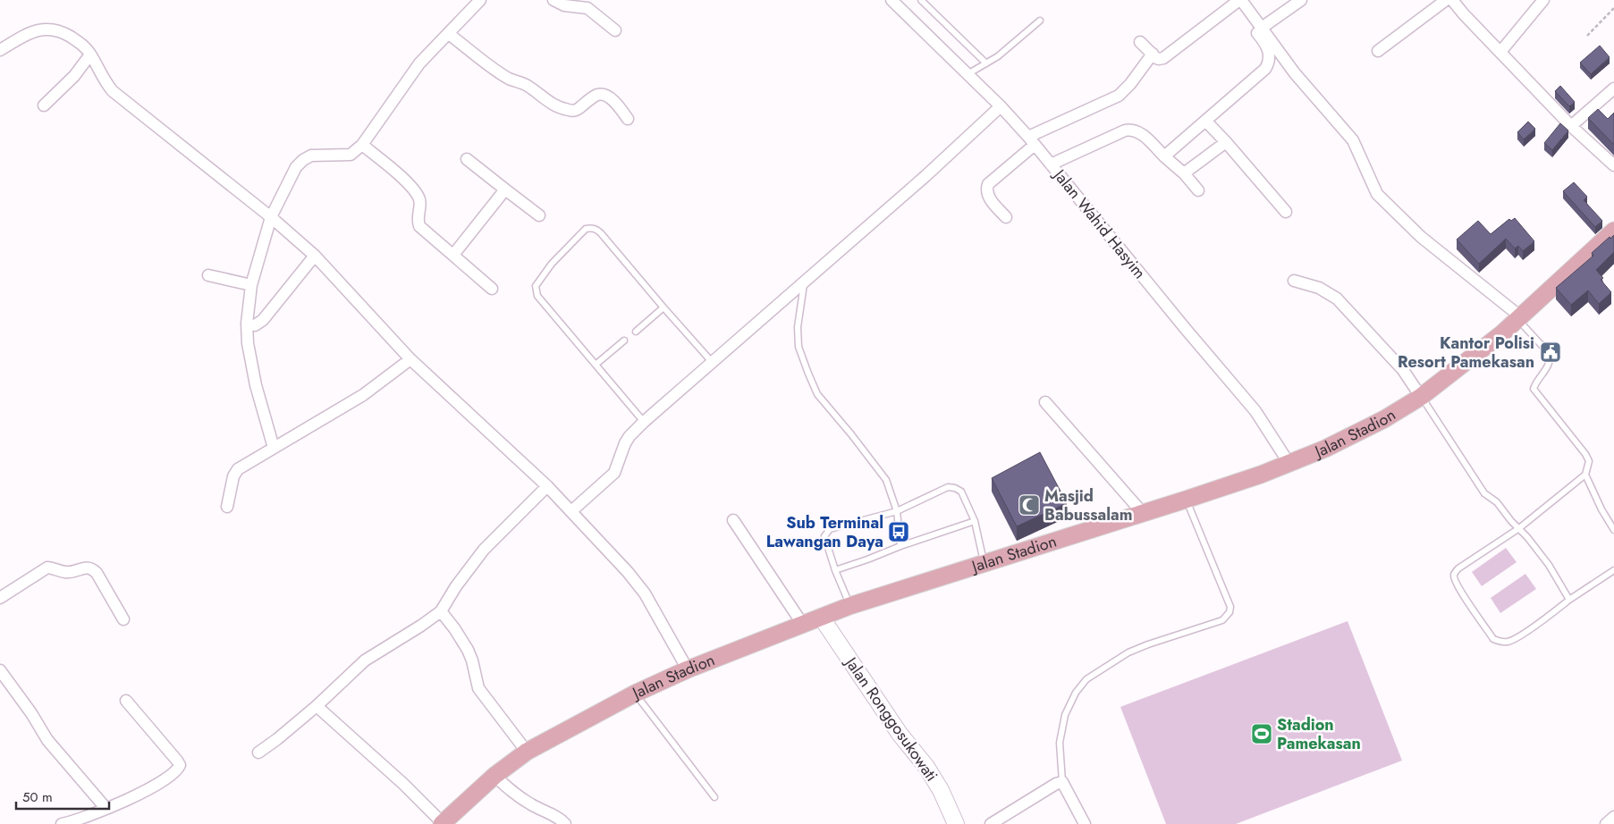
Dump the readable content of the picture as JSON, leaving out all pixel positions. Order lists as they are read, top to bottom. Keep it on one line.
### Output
{"streets":{"main road":["Jalan Stadion","Jalan Ronggosukowati"],"street":["Jalan Wahid Hasyim"]},"crossings":[["Jalan Wahid Hasyim","Jalan Stadion"],["Jalan Stadion","Jalan Ronggosukowati"]],"places":{"public building":["Kantor Polisi Resort Pamekasan"],"mosque":["Masjid Babussalam"],"bus stop":["Sub Terminal Lawangan Daya"],"sports":["Stadion Pamekasan"]},"scale_bar":"50 m"}
